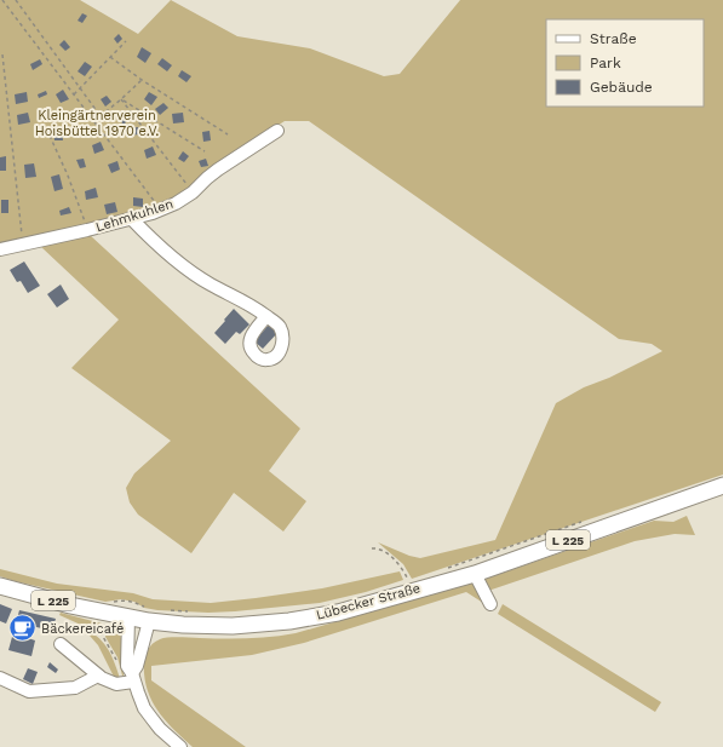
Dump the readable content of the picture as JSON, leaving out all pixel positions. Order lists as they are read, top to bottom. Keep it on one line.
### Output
{"streets":{"main road":["L 225","Lübecker Straße"],"street":["Lehmkuhlen"]},"parks":["Kleingärtnerverein Hoisbüttel 1970 e.V."],"places":{"cafe":["Bäckereicafé"]},"legend":["Straße","Park","Gebäude"]}
